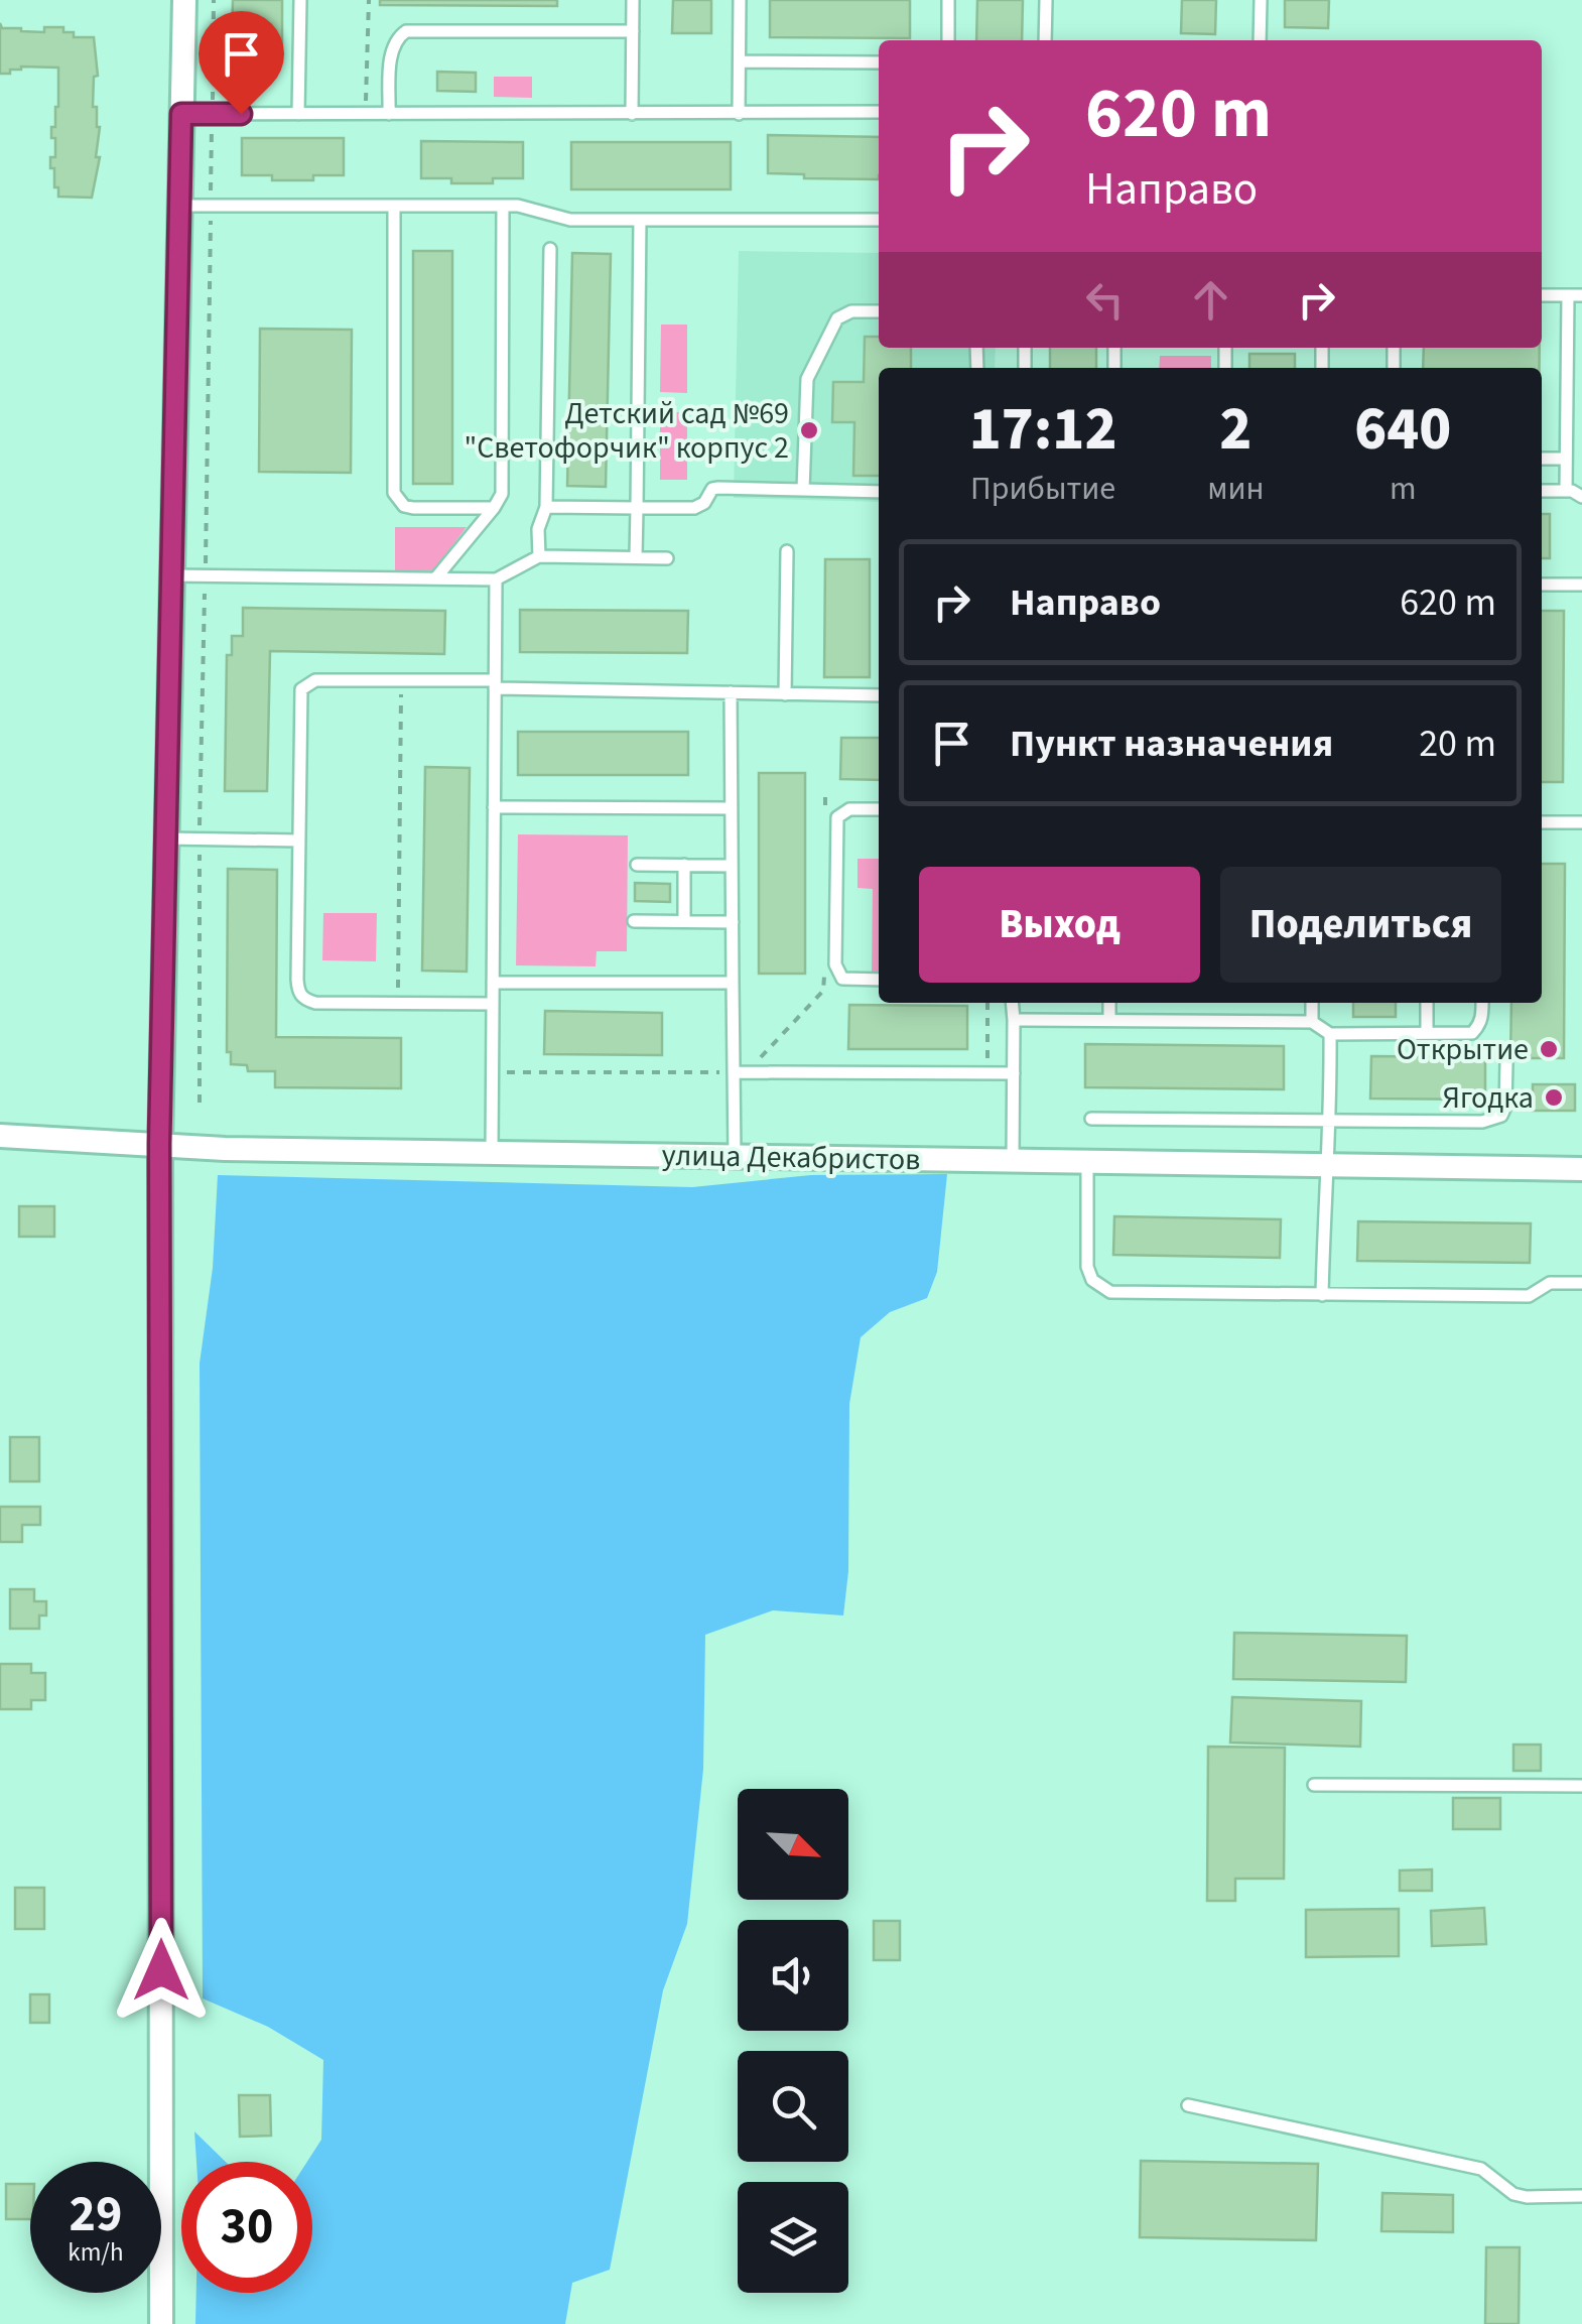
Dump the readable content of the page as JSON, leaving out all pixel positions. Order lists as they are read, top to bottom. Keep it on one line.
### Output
{"streets":{"street":["улица Декабристов"]},"places":["Детский сад №69 \"Светофорчик\" корпус 2","Открытие","Ягодка"],"north":"bottom right","page":{"turn":["620 m","Направо"],"eta":["17:12","Прибытие","2","мин","640","m"],"list":[{"name":"Направо","value":"620 m"},{"name":"Пункт назначения","value":"20 m"}],"buttons":["Выход","Поделиться"],"speed":"29 km/h","limit":"30"}}
